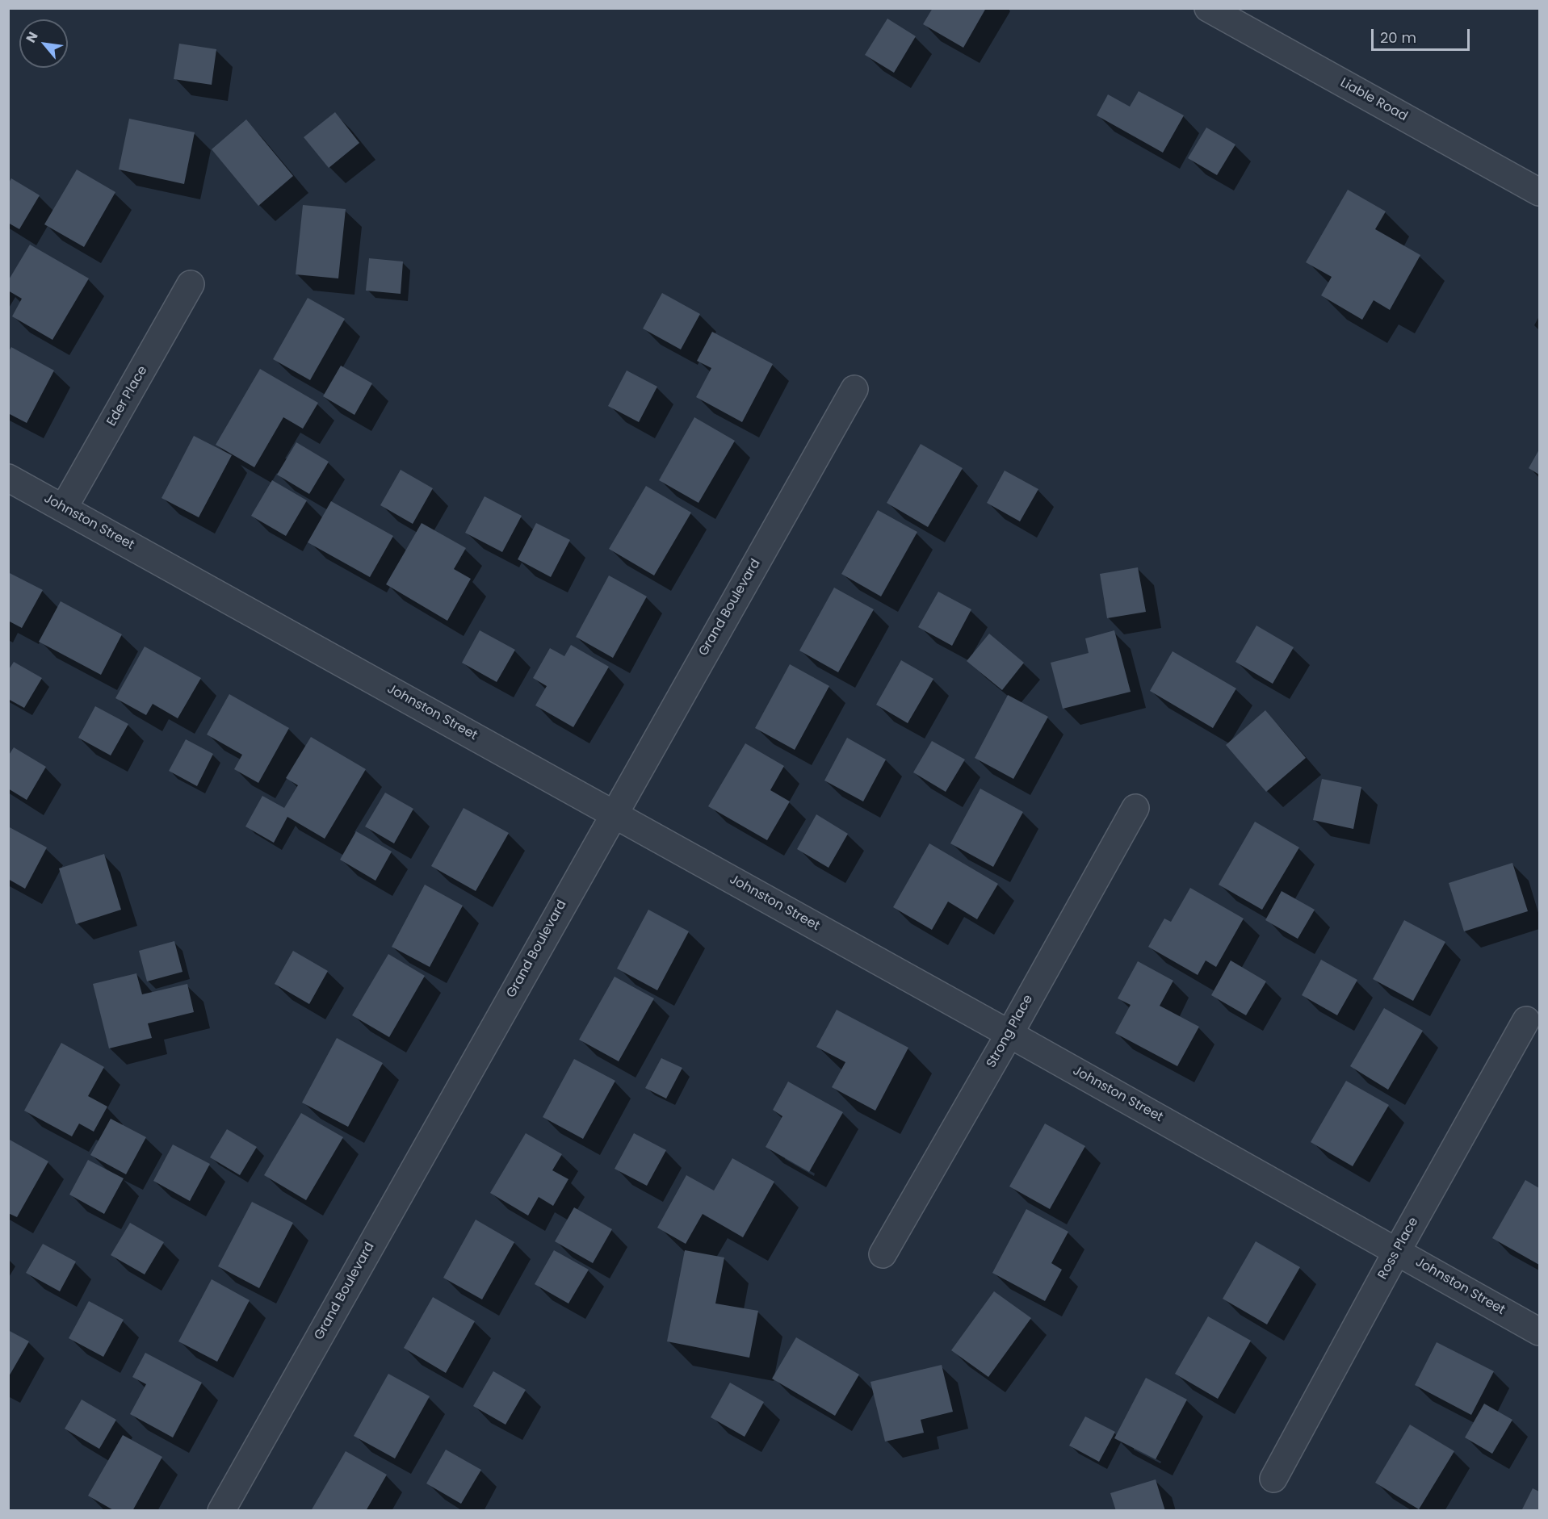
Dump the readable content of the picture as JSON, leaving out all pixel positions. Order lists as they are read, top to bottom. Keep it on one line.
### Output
{"streets":{"street":["Liable Road","Eder Place","Johnston Street","Grand Boulevard","Strong Place","Ross Place"]},"crossings":[["Eder Place","Johnston Street"],["Johnston Street","Grand Boulevard"],["Johnston Street","Strong Place"],["Johnston Street","Ross Place"]],"scale_bar":"20 m","north":"top left"}
